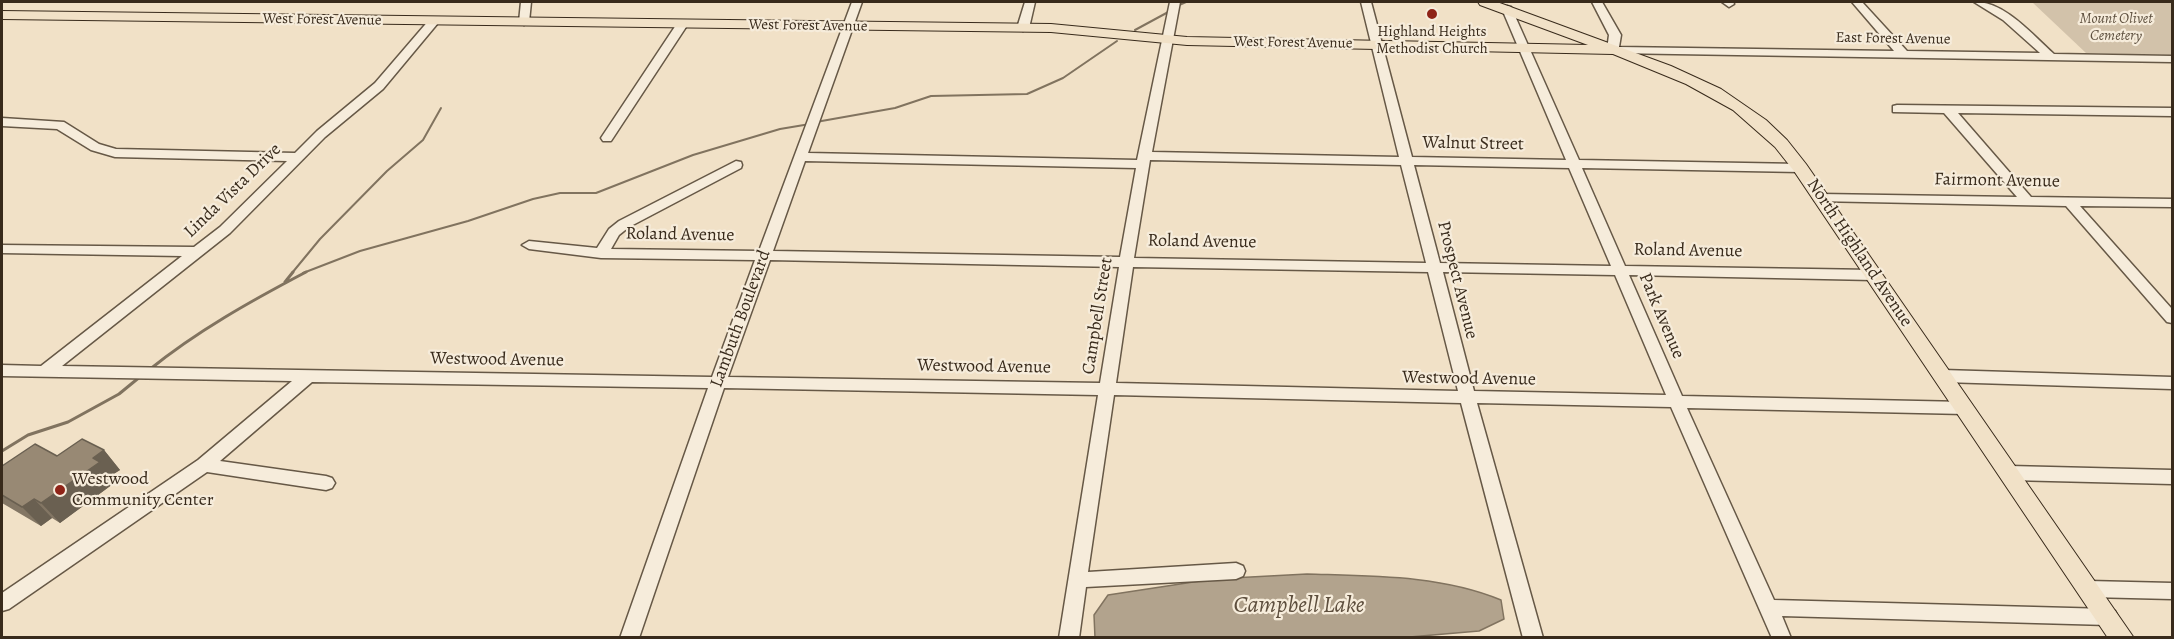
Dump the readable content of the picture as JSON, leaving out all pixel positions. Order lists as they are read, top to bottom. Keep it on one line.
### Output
{"streets":{"main road":["West Forest Avenue","North Highland Avenue"],"street":["East Forest Avenue","Walnut Street","Fairmont Avenue","Linda Vista Drive","Roland Avenue","Prospect Avenue","Campbell Street","Park Avenue","Lambuth Boulevard","Westwood Avenue"]},"crossings":[["West Forest Avenue","East Forest Avenue"],["West Forest Avenue","Linda Vista Drive"],["West Forest Avenue","North Highland Avenue"],["West Forest Avenue","Prospect Avenue"],["West Forest Avenue","Campbell Street"],["West Forest Avenue","Park Avenue"],["West Forest Avenue","Lambuth Boulevard"],["East Forest Avenue","North Highland Avenue"],["Walnut Street","North Highland Avenue"],["Walnut Street","Prospect Avenue"],["Walnut Street","Campbell Street"],["Walnut Street","Park Avenue"],["Walnut Street","Lambuth Boulevard"],["Fairmont Avenue","North Highland Avenue"],["Linda Vista Drive","Westwood Avenue"],["Roland Avenue","North Highland Avenue"],["Roland Avenue","Prospect Avenue"],["Roland Avenue","Campbell Street"],["Roland Avenue","Park Avenue"],["Roland Avenue","Lambuth Boulevard"],["North Highland Avenue","Park Avenue"],["North Highland Avenue","Westwood Avenue"],["Prospect Avenue","Westwood Avenue"],["Campbell Street","Westwood Avenue"],["Park Avenue","Westwood Avenue"],["Lambuth Boulevard","Westwood Avenue"]],"water":["Campbell Lake"],"parks":["Mount Olivet Cemetery"],"places":["Highland Heights Methodist Church","Westwood Community Center"]}
